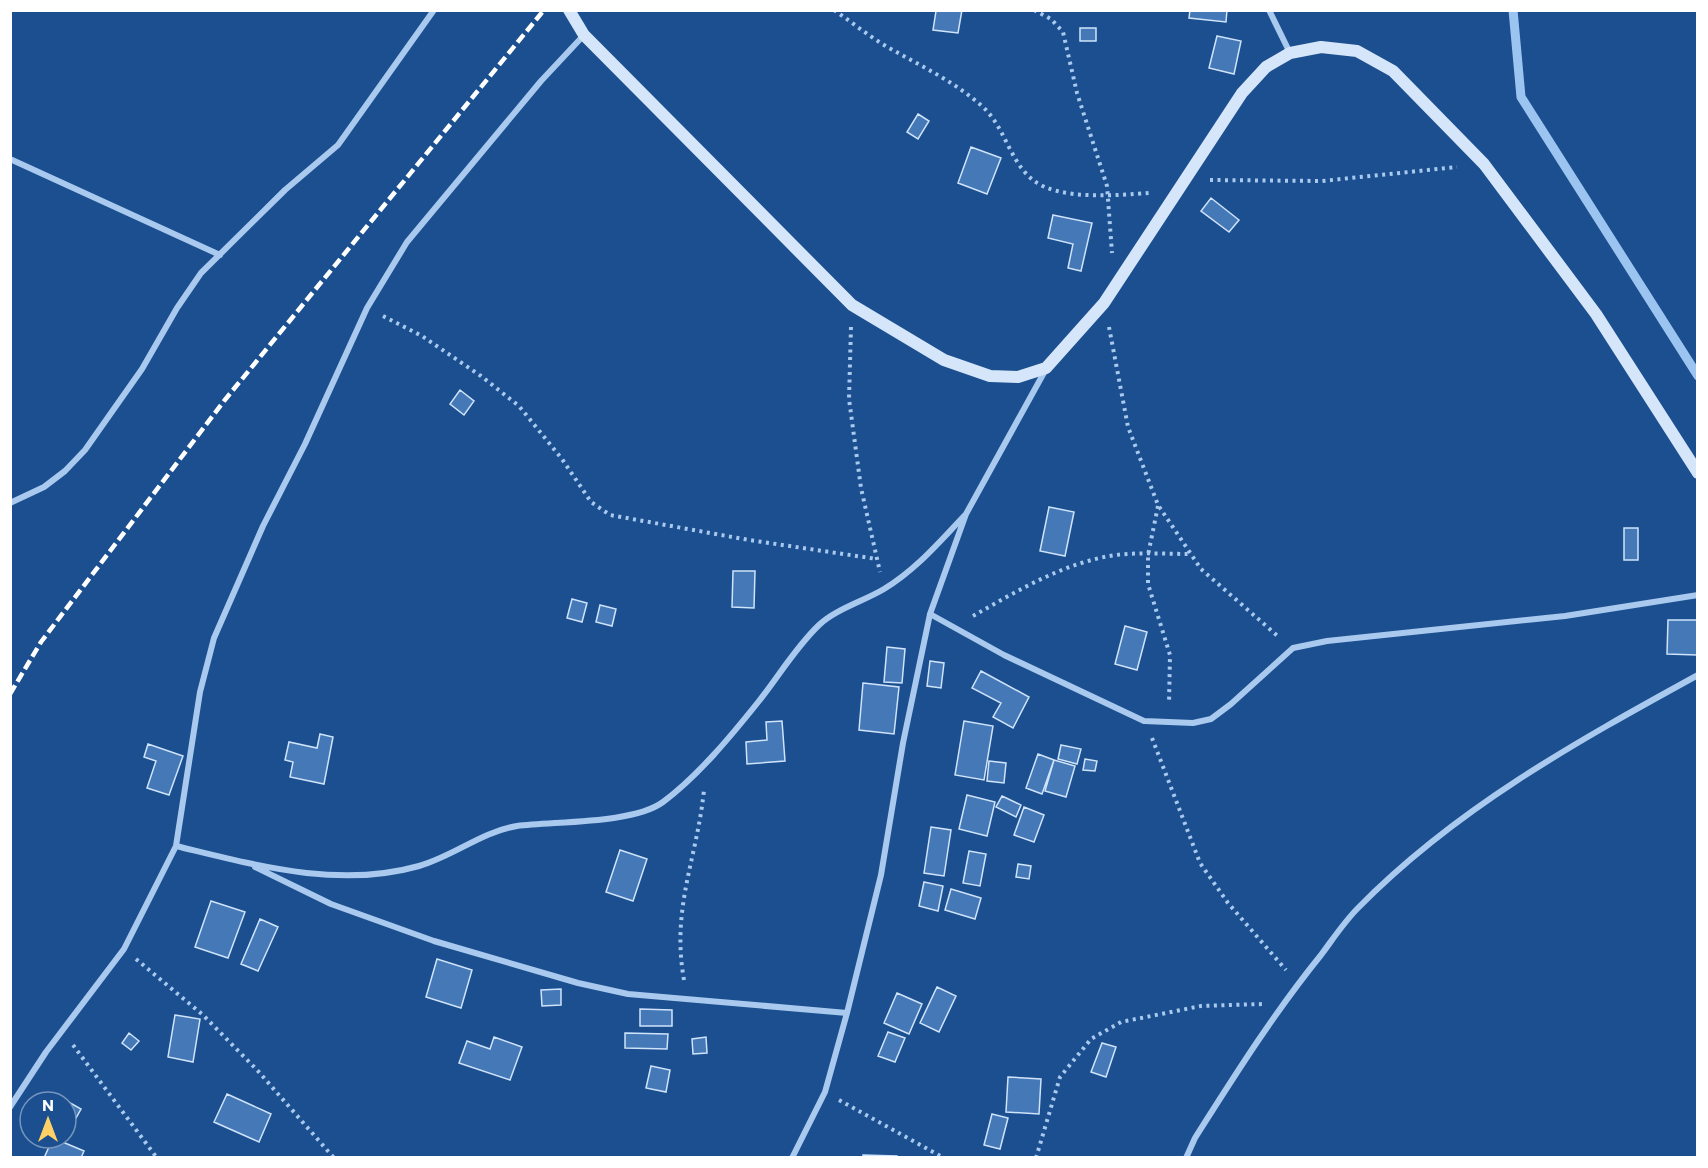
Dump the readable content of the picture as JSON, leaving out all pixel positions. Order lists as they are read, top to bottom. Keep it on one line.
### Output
{"north":"top"}
